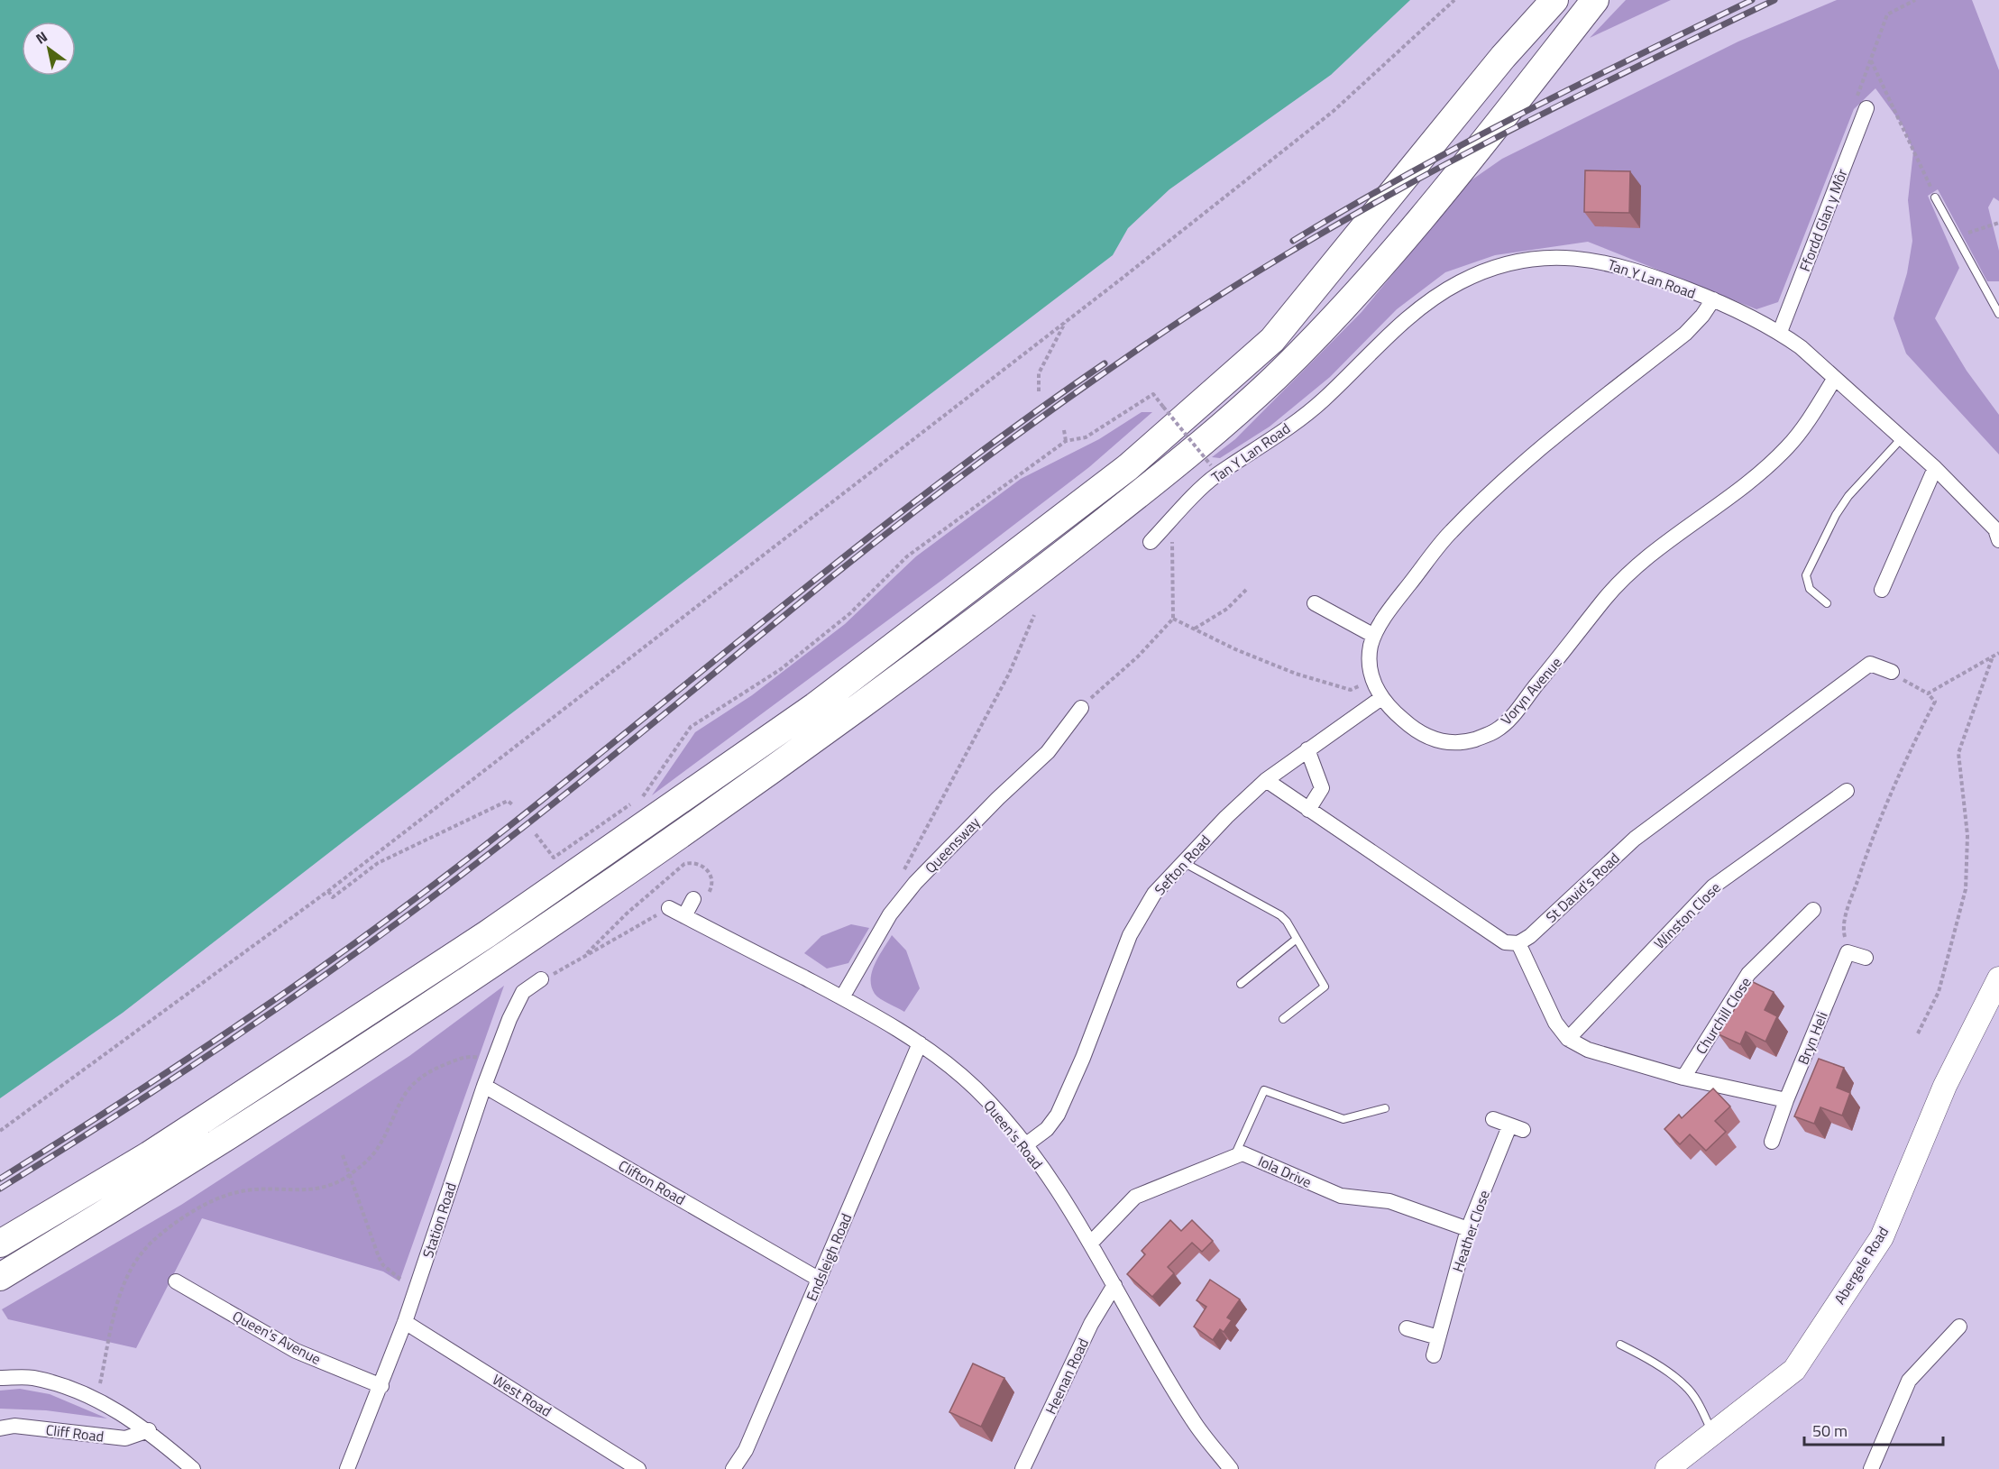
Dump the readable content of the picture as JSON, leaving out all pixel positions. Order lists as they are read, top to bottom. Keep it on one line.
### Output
{"streets":{"main road":["Abergele Road"],"street":["Ffordd Glan y Môr","Tan Y Lan Road","Voryn Avenue","Queensway","Sefton Road","St David's Road","Winston Close","Churchill Close","Bryn Heli","Queen's Road","Iola Drive","Clifton Road","Station Road","Heather Close","Endsleigh Road","Queen's Avenue","Heenan Road","West Road","Cliff Road"]},"crossings":[["Ffordd Glan y Môr","Tan Y Lan Road"],["Tan Y Lan Road","Voryn Avenue"],["Voryn Avenue","Sefton Road"],["Queensway","Queen's Road"],["Sefton Road","Queen's Road"],["Queen's Road","Endsleigh Road"],["Queen's Road","Heenan Road"],["Iola Drive","Heather Close"],["Clifton Road","Station Road"],["Clifton Road","Endsleigh Road"],["Station Road","Queen's Avenue"],["Station Road","West Road"]],"scale_bar":"50 m","north":"top left"}
